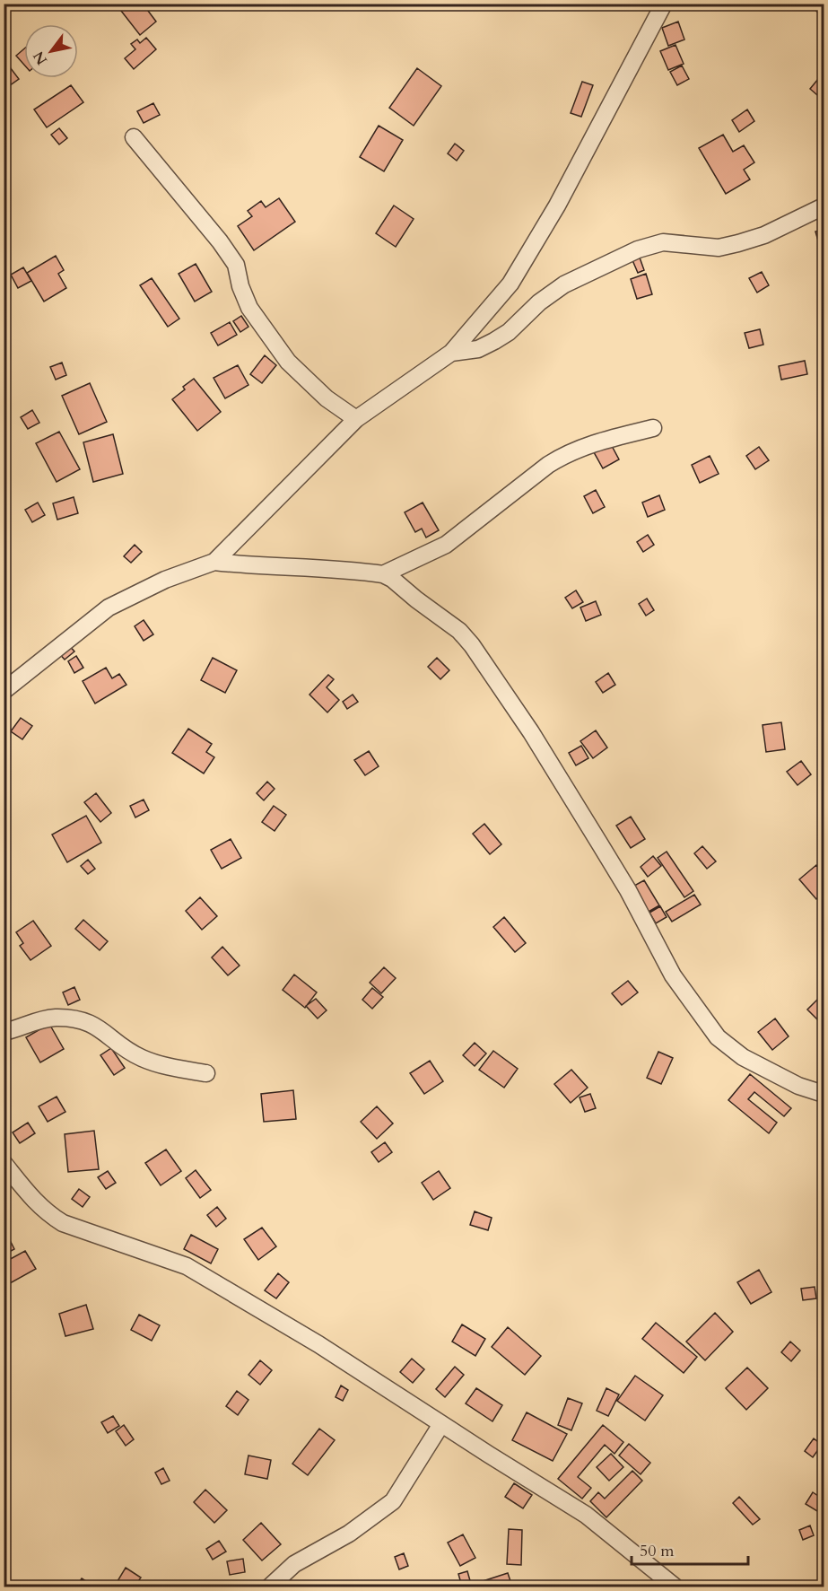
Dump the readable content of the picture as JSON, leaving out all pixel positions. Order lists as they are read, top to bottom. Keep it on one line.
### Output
{"scale_bar":"50 m","north":"bottom left"}
